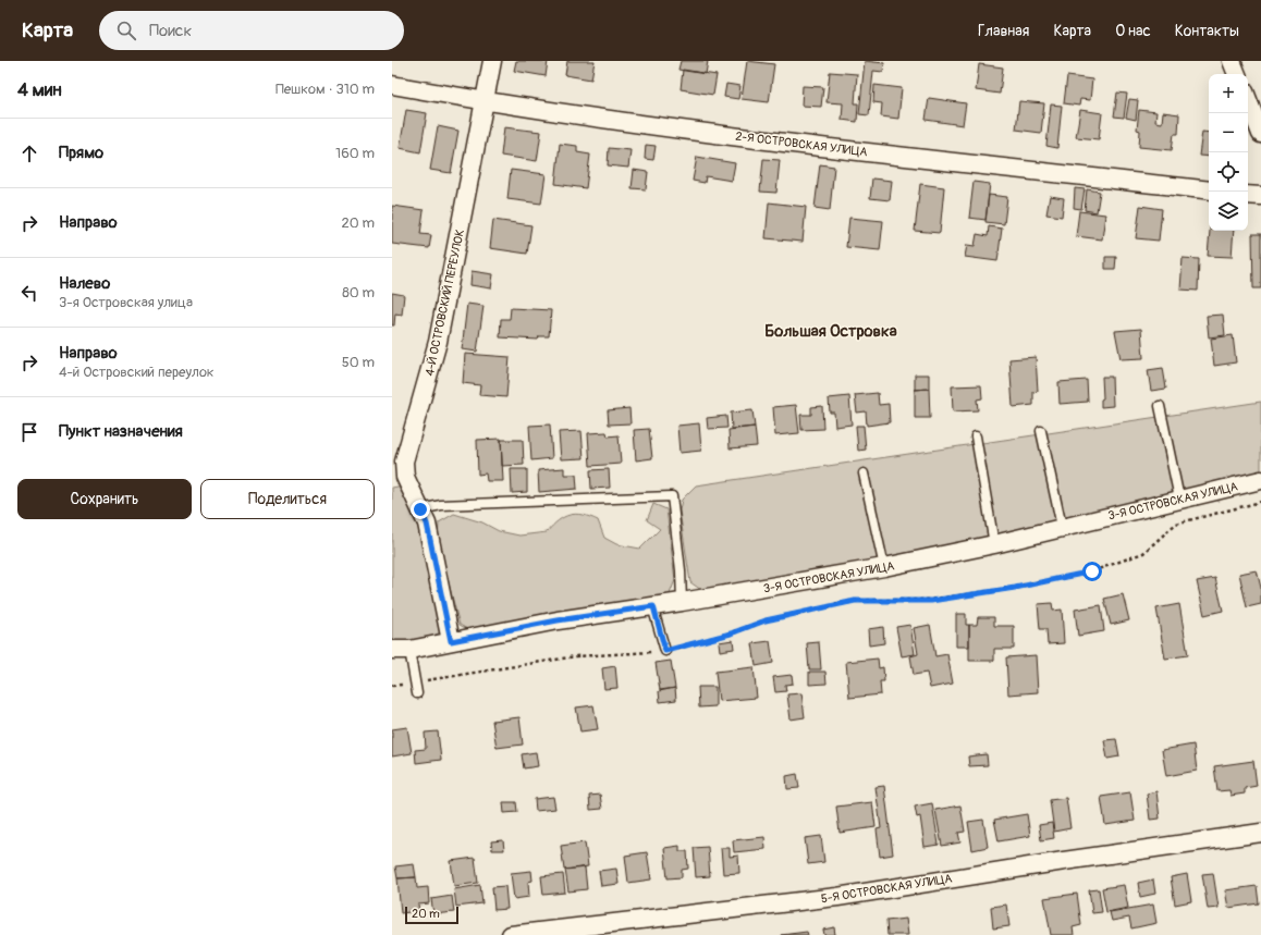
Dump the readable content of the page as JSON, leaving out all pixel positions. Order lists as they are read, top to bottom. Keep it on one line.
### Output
{"streets":{"street":["2-Я ОСТРОВСКАЯ УЛИЦА","4-Й ОСТРОВСКИЙ ПЕРЕУЛОК","3-Я ОСТРОВСКАЯ УЛИЦА","5-Я ОСТРОВСКАЯ УЛИЦА"]},"crossings":[["2-Я ОСТРОВСКАЯ УЛИЦА","4-Й ОСТРОВСКИЙ ПЕРЕУЛОК"],["4-Й ОСТРОВСКИЙ ПЕРЕУЛОК","3-Я ОСТРОВСКАЯ УЛИЦА"]],"districts":["Большая Островка"],"scale_bar":"20 m","page":{"header":"Карта","search":"Поиск","nav":["Главная","Карта","О нас","Контакты"],"heading":["4 мин","Пешком · 310 m"],"map_buttons":["+","−"],"list":[["Прямо","160 m"],["Направо","20 m"],["Налево","3-я Островская улица","80 m"],["Направо","4-й Островский переулок","50 m"],"Пункт назначения"],"buttons":["Сохранить","Поделиться"],"scale":"20 m"}}
